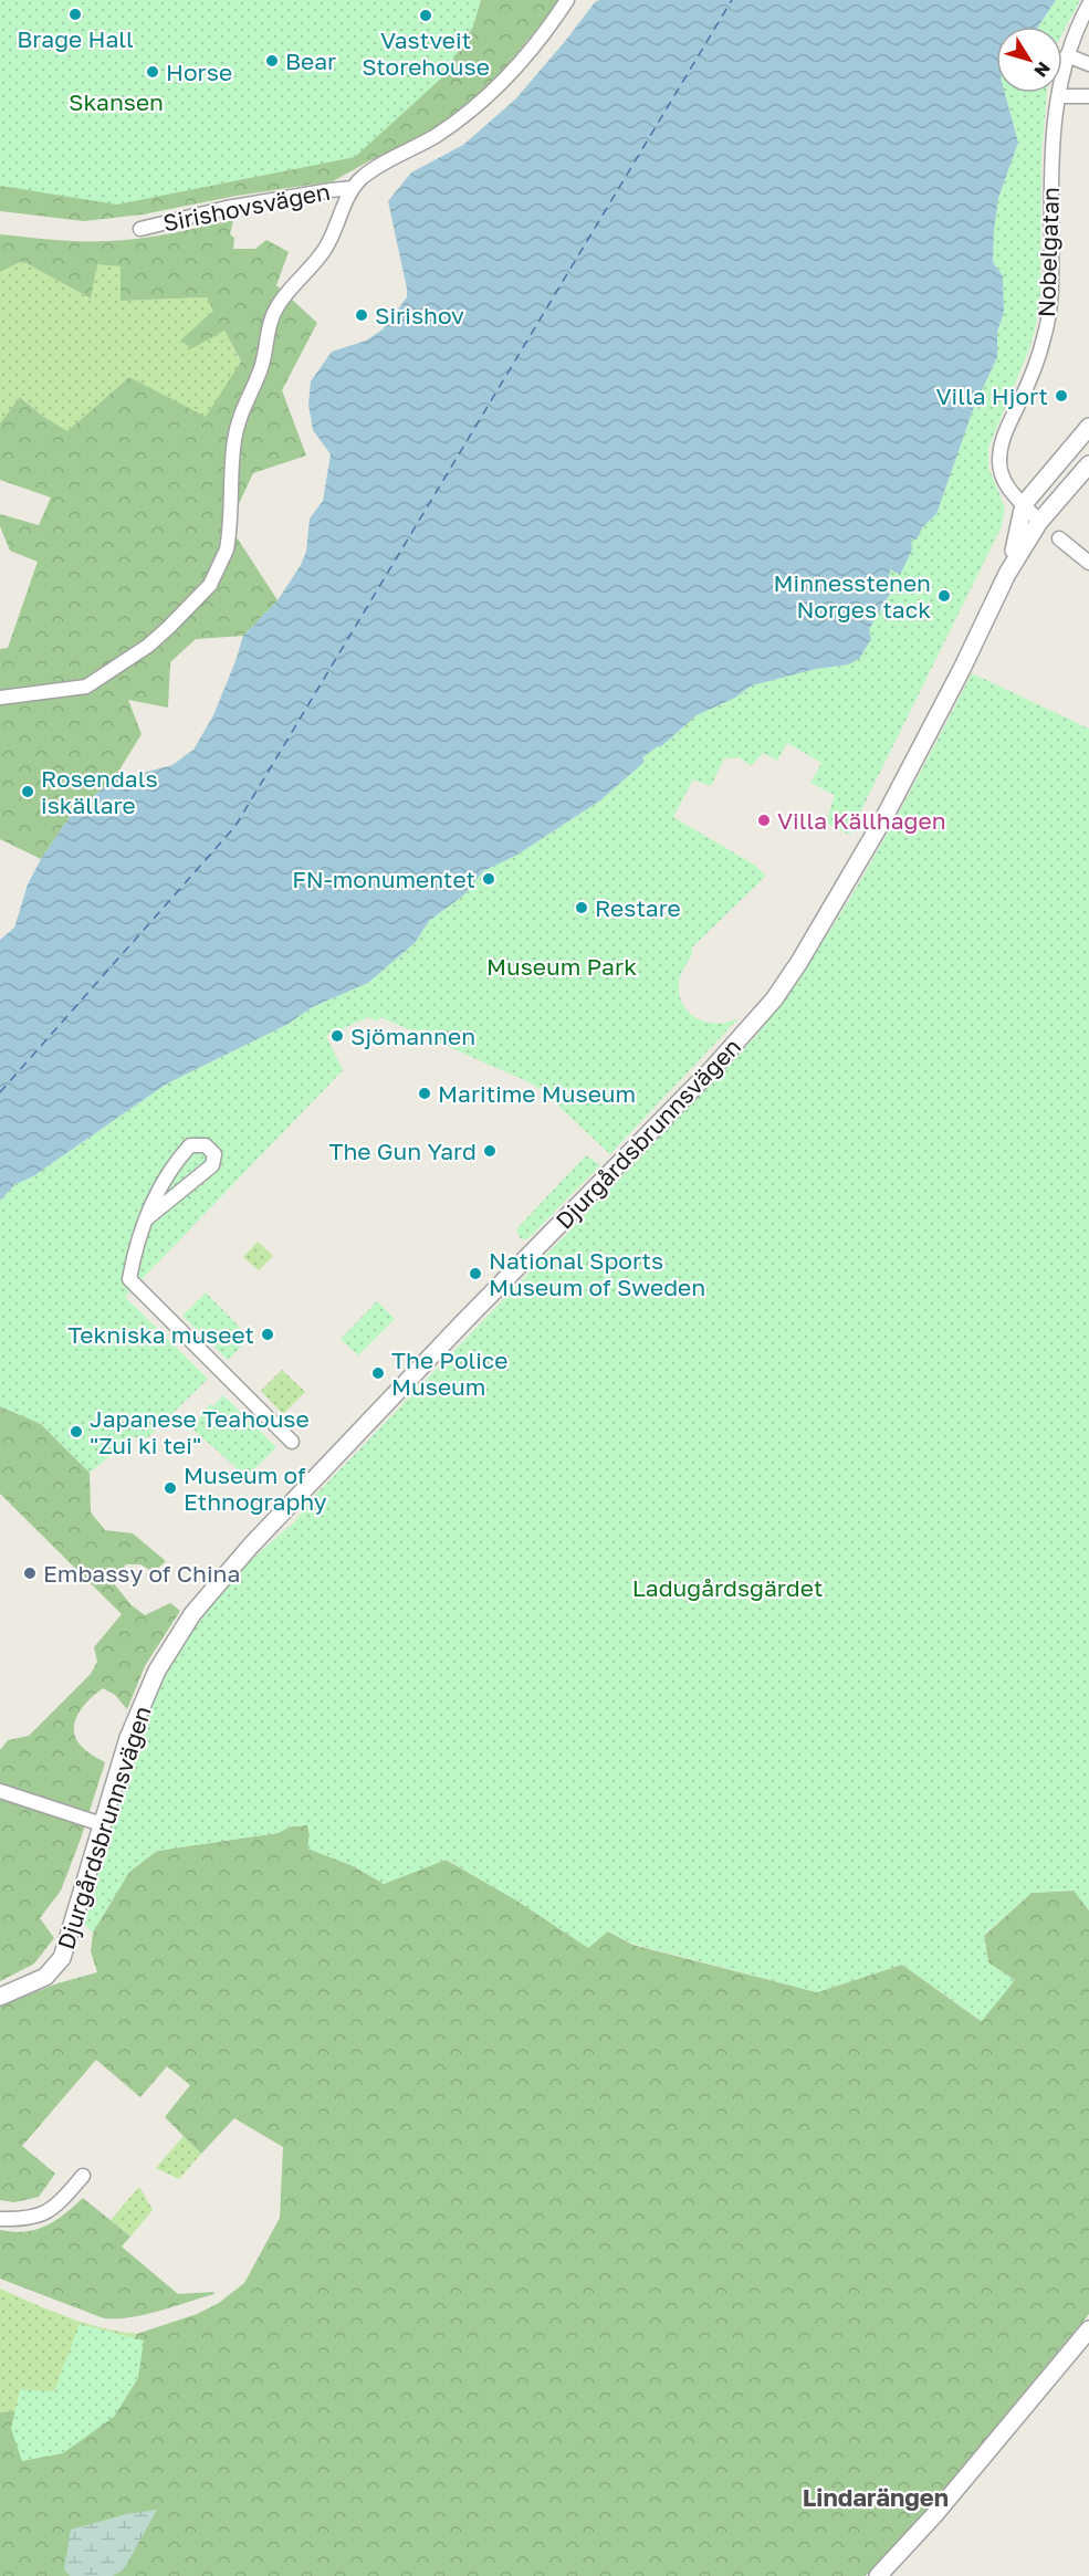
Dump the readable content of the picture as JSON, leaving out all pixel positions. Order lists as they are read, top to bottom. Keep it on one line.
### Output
{"streets":{"street":["Sirishovsvägen","Nobelgatan","Djurgårdsbrunnsvägen"]},"districts":["Lindarängen"],"parks":["Skansen","Museum Park","Ladugårdsgärdet"],"places":["Brage Hall","Vastveit Storehouse","Bear","Horse","Sirishov","Villa Hjort","Minnesstenen Norges tack","Rosendals iskällare","Villa Källhagen","FN-monumentet","Restare","Sjömannen","Maritime Museum","The Gun Yard","National Sports Museum of Sweden","Tekniska museet","The Police Museum","Japanese Teahouse \"Zui ki tei\"","Museum of Ethnography","Embassy of China"],"north":"bottom right"}
